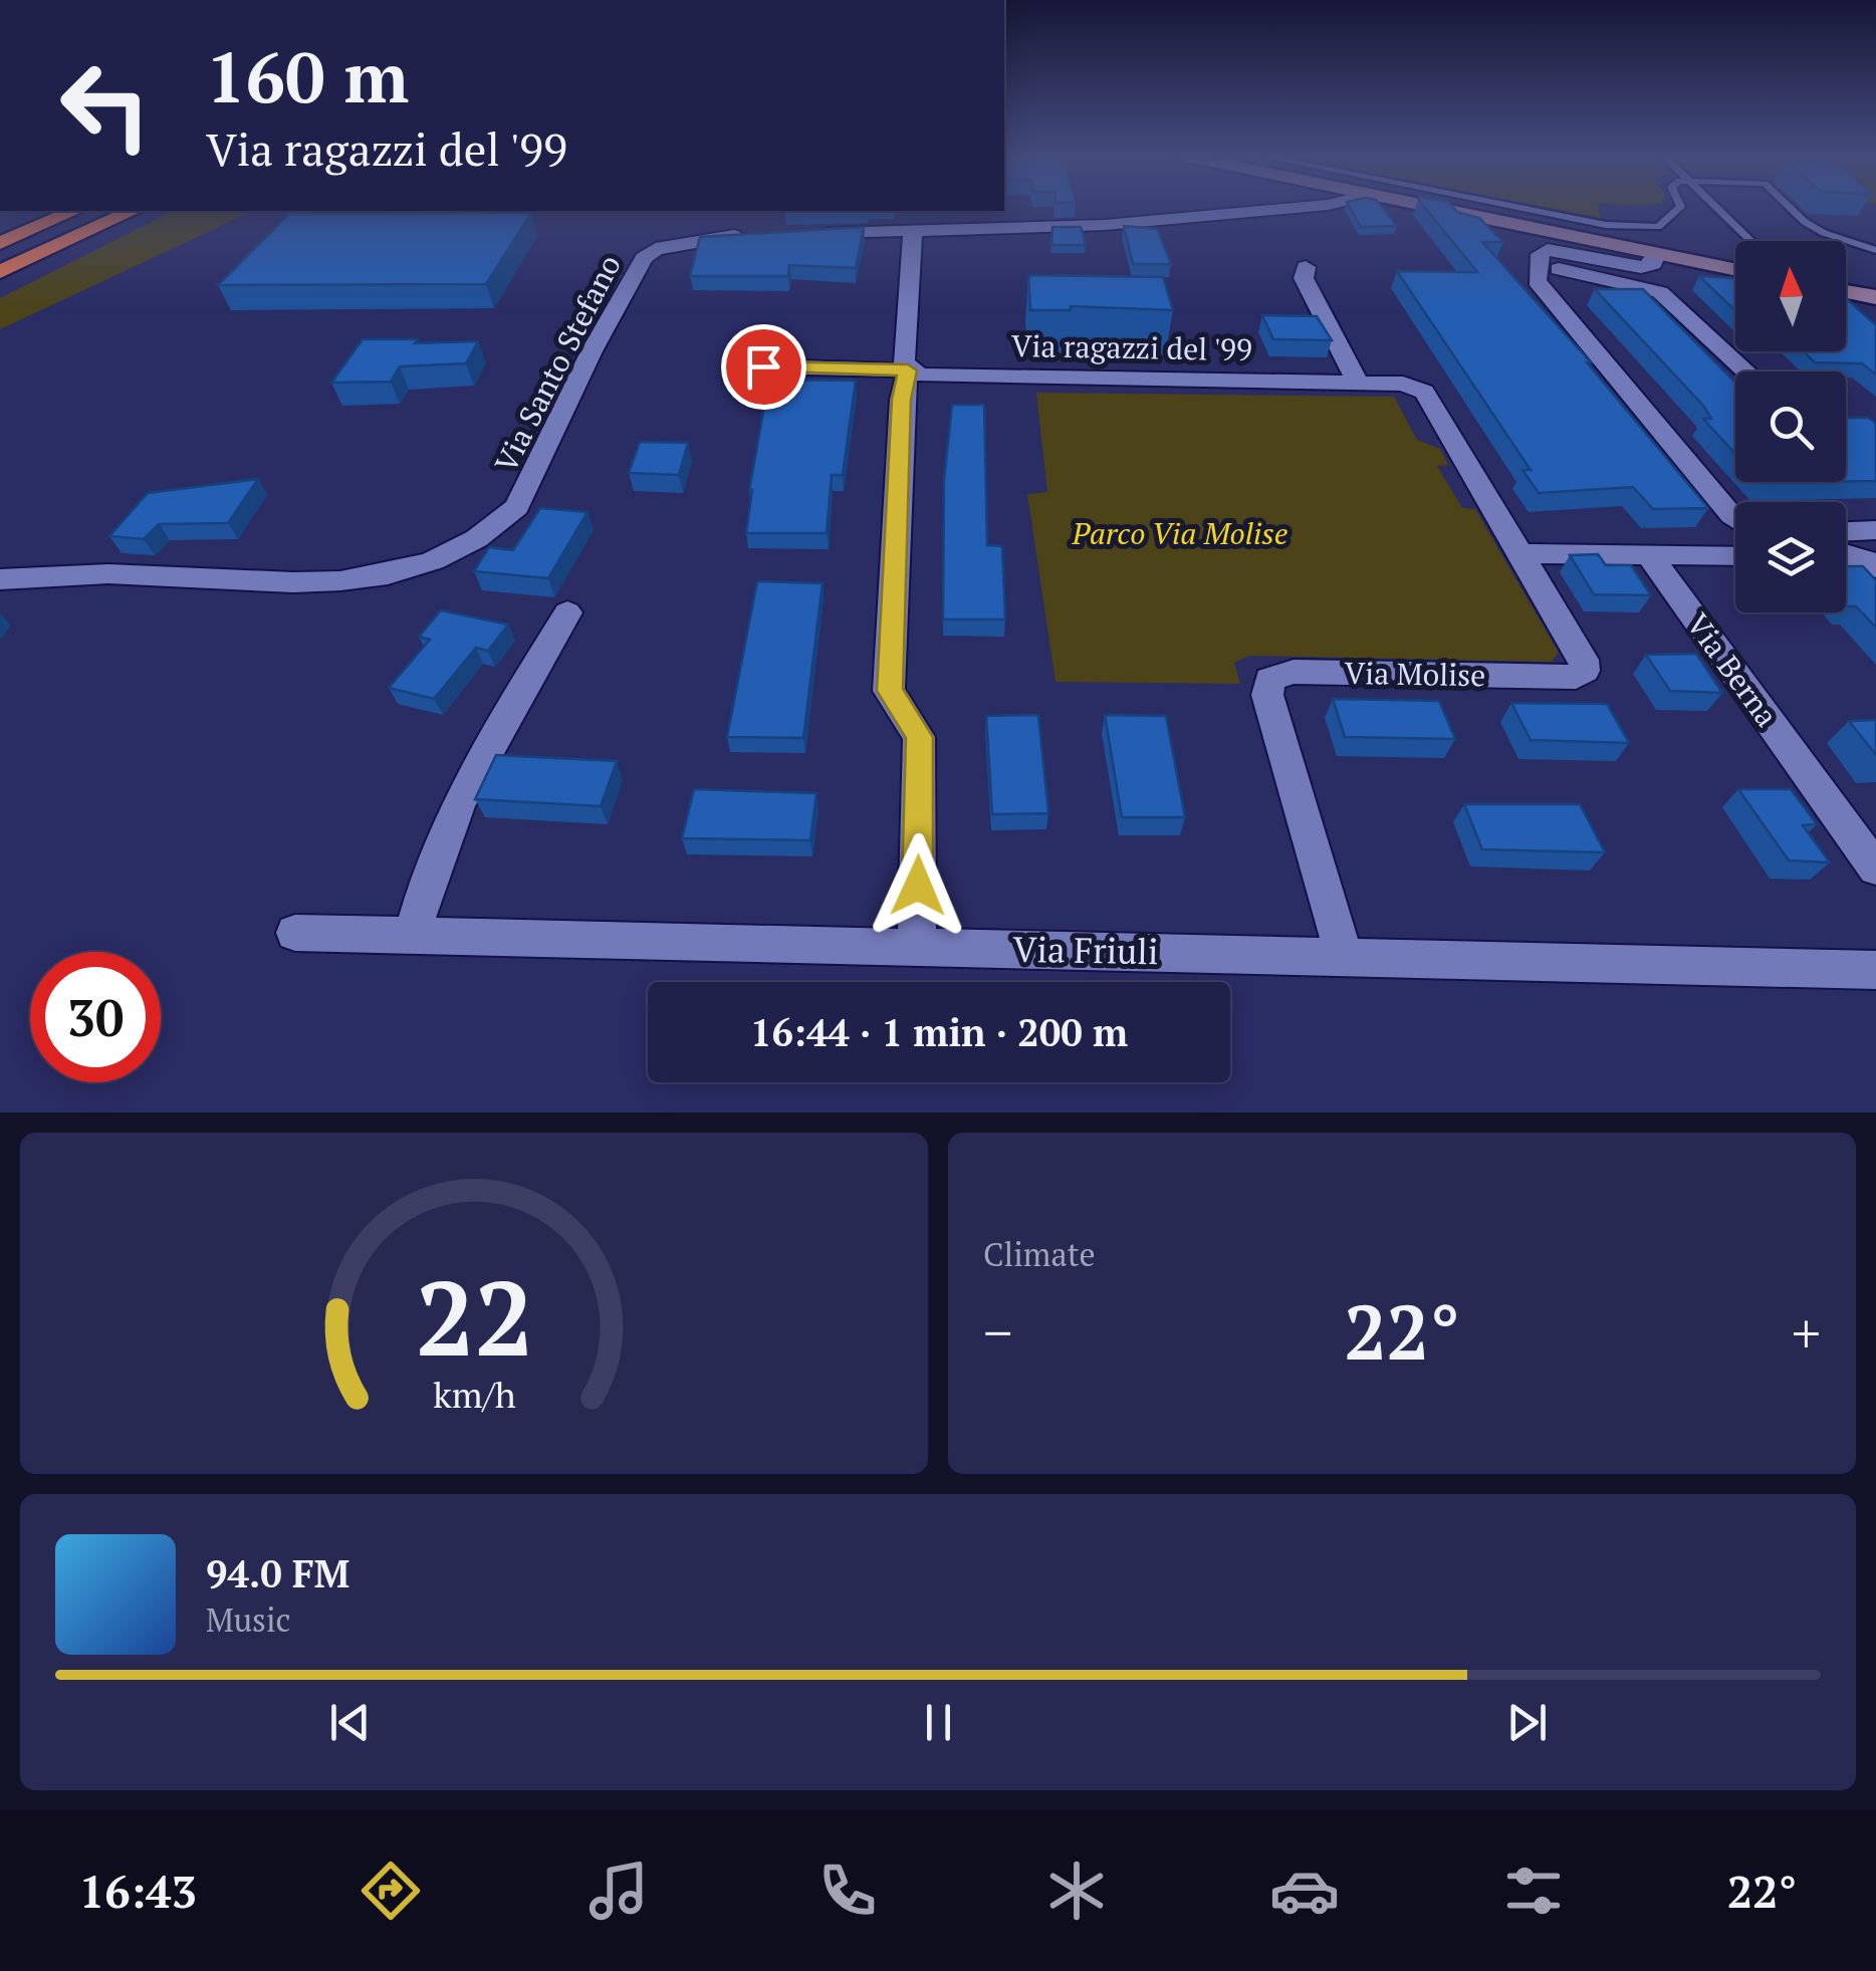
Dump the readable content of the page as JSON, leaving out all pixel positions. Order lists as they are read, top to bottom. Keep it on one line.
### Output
{"streets":{"street":["Via ragazzi del '99","Via Santo Stefano","Via Berna","Via Molise","Via Friuli"]},"crossings":[["Via ragazzi del '99","Via Molise"],["Via Molise","Via Friuli"]],"parks":["Parco Via Molise"],"north":"top","page":{"turn":["160 m","Via ragazzi del '99"],"limit":"30","trip":"16:44 · 1 min · 200 m","tile":"Climate","heat":["−","22°","+"],"song":["94.0 FM","Music"],"tabs":["16:43","22°"],"gauge":["22","km/h"]}}
